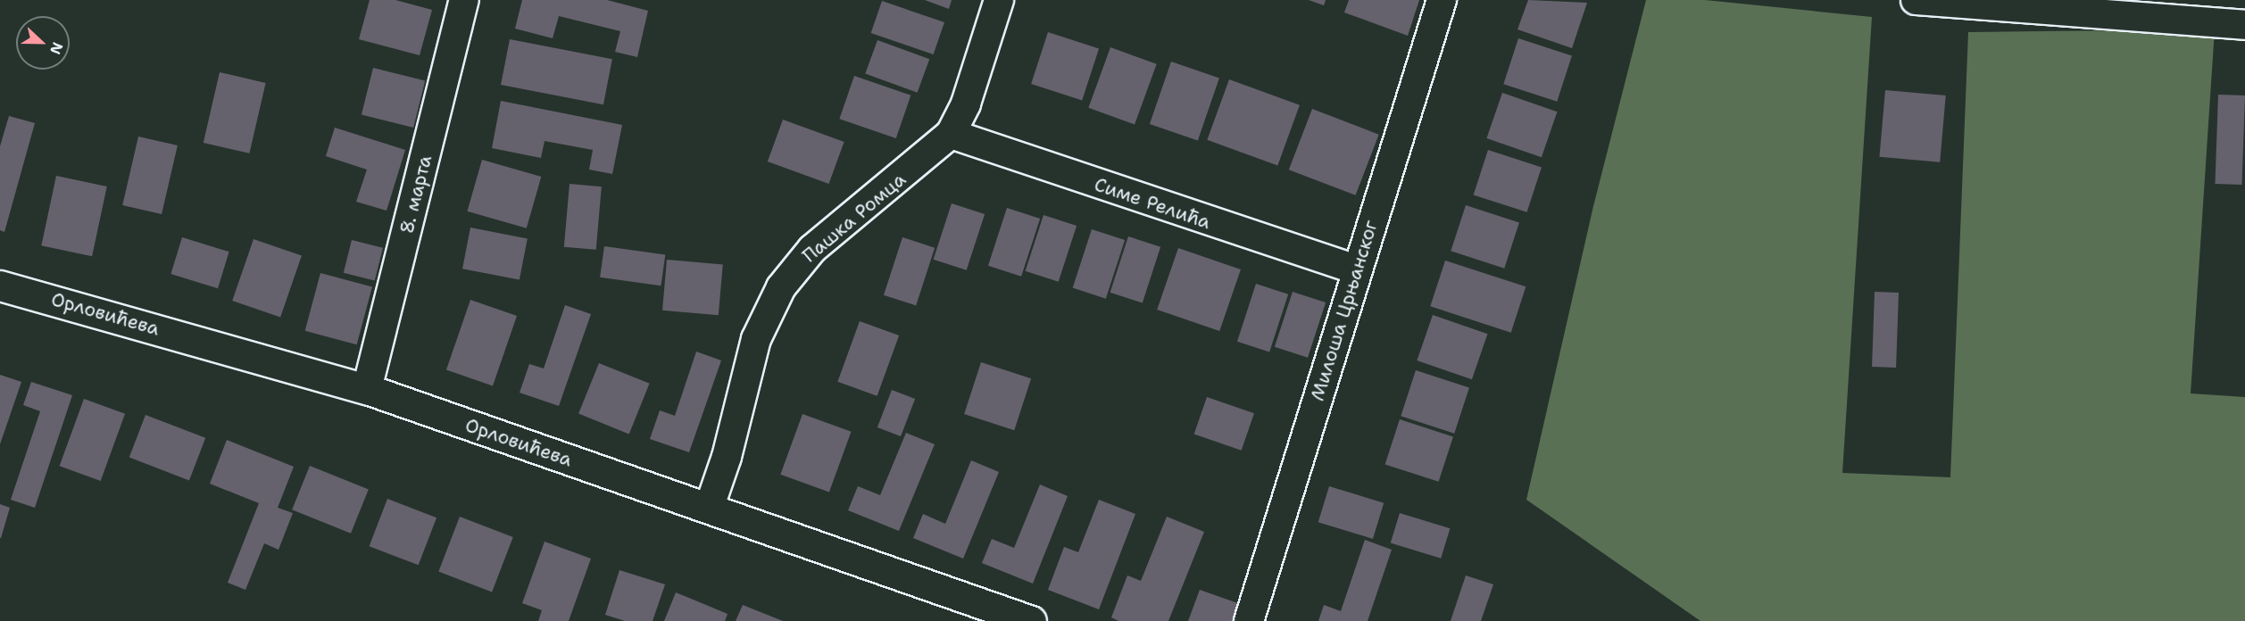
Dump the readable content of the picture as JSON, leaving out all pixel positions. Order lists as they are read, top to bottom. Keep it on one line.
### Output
{"streets":{"street":["8. марта","Симе Релића","Пашка Ромца","Милоша Црњанског","Орловићева"]},"crossings":[["8. марта","Орловићева"],["Симе Релића","Пашка Ромца"],["Симе Релића","Милоша Црњанског"],["Пашка Ромца","Орловићева"]],"north":"right"}
